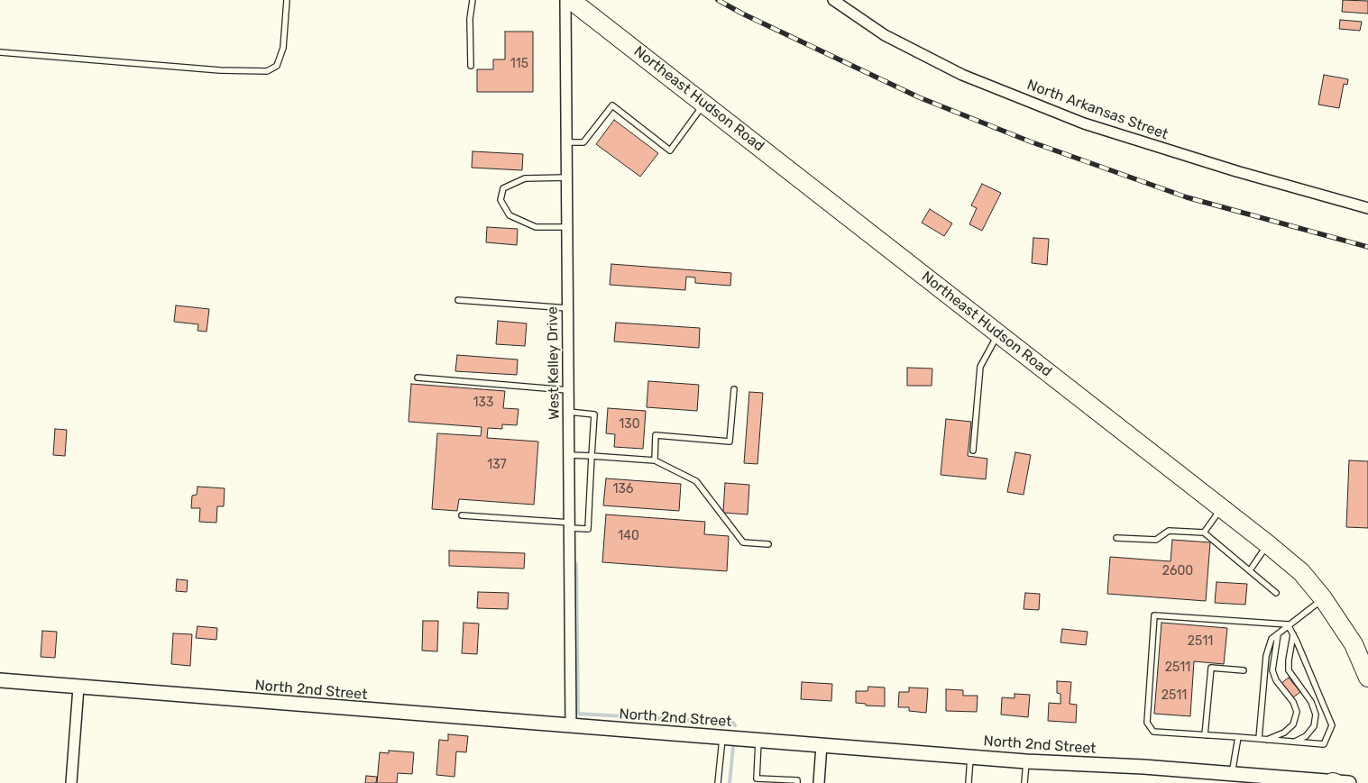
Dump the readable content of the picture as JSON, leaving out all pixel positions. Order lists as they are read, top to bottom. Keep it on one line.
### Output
{"streets":{"highway":["Northeast Hudson Road"],"main road":["North 2nd Street"],"street":["North Arkansas Street","West Kelley Drive"]},"crossings":[["West Kelley Drive","North 2nd Street"]],"house_numbers":["115","133","130","137","136","140","2600","2511","2511","2511"]}
